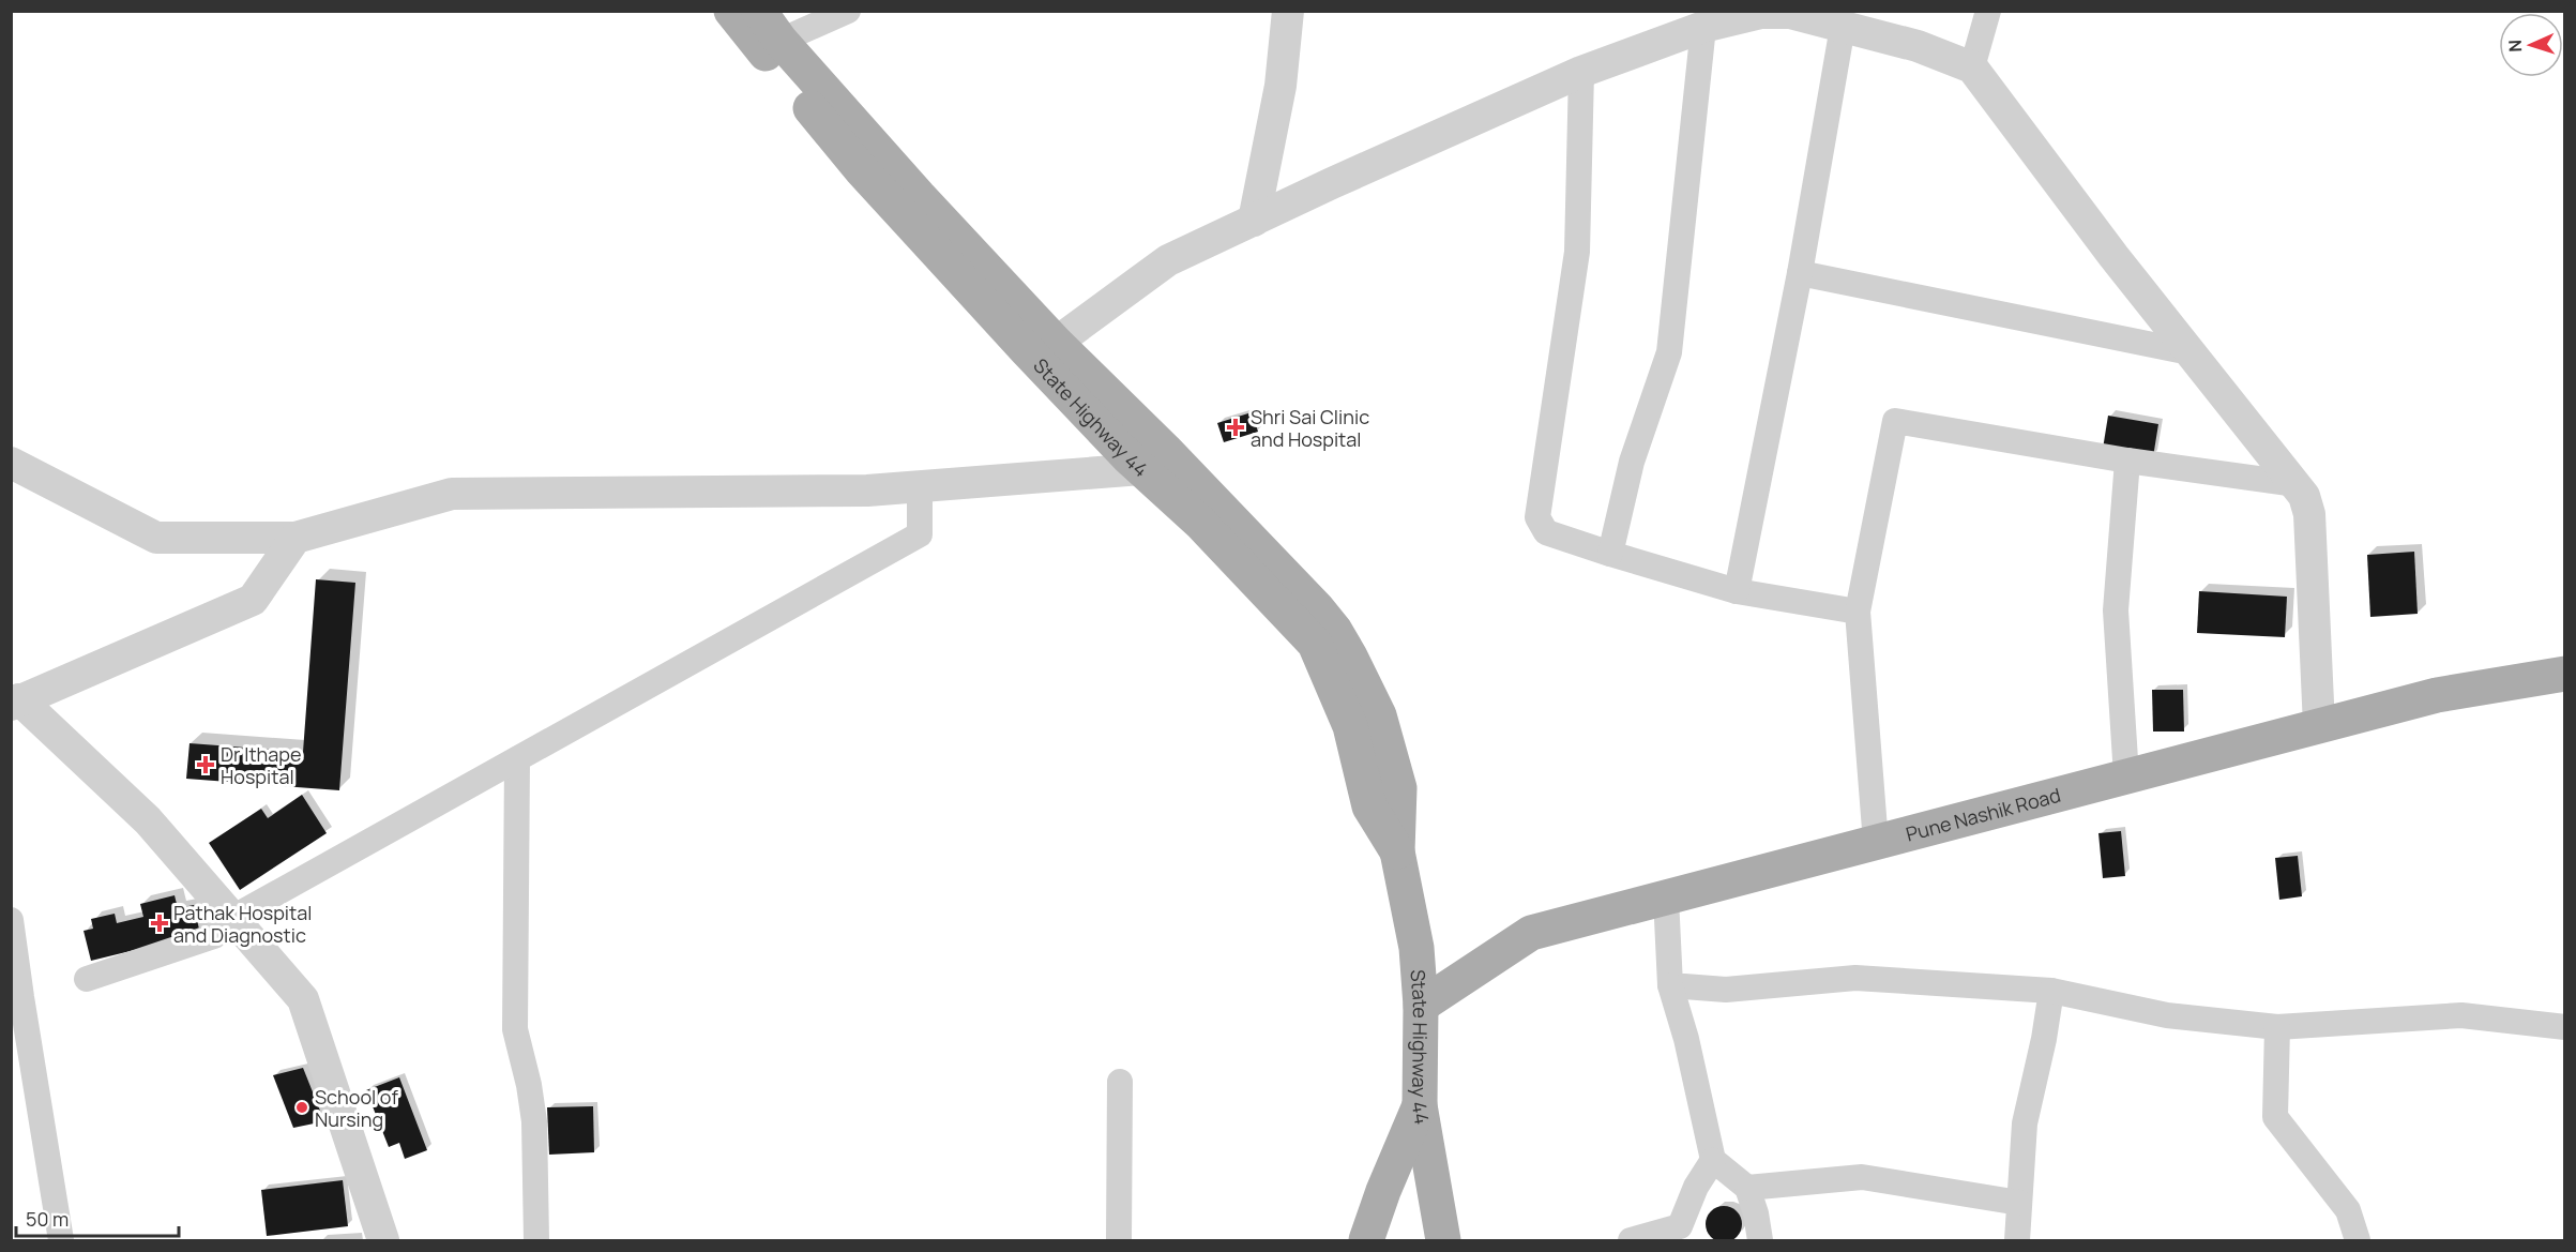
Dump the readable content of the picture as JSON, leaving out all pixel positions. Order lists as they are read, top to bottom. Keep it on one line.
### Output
{"streets":{"main road":["State Highway 44","Pune Nashik Road"]},"crossings":[["State Highway 44","Pune Nashik Road"]],"places":{"health":["Shri Sai Clinic and Hospital","Dr Ithape Hospital","Pathak Hospital and Diagnostic"],"other":["School of Nursing"]},"scale_bar":"50 m","north":"left"}
